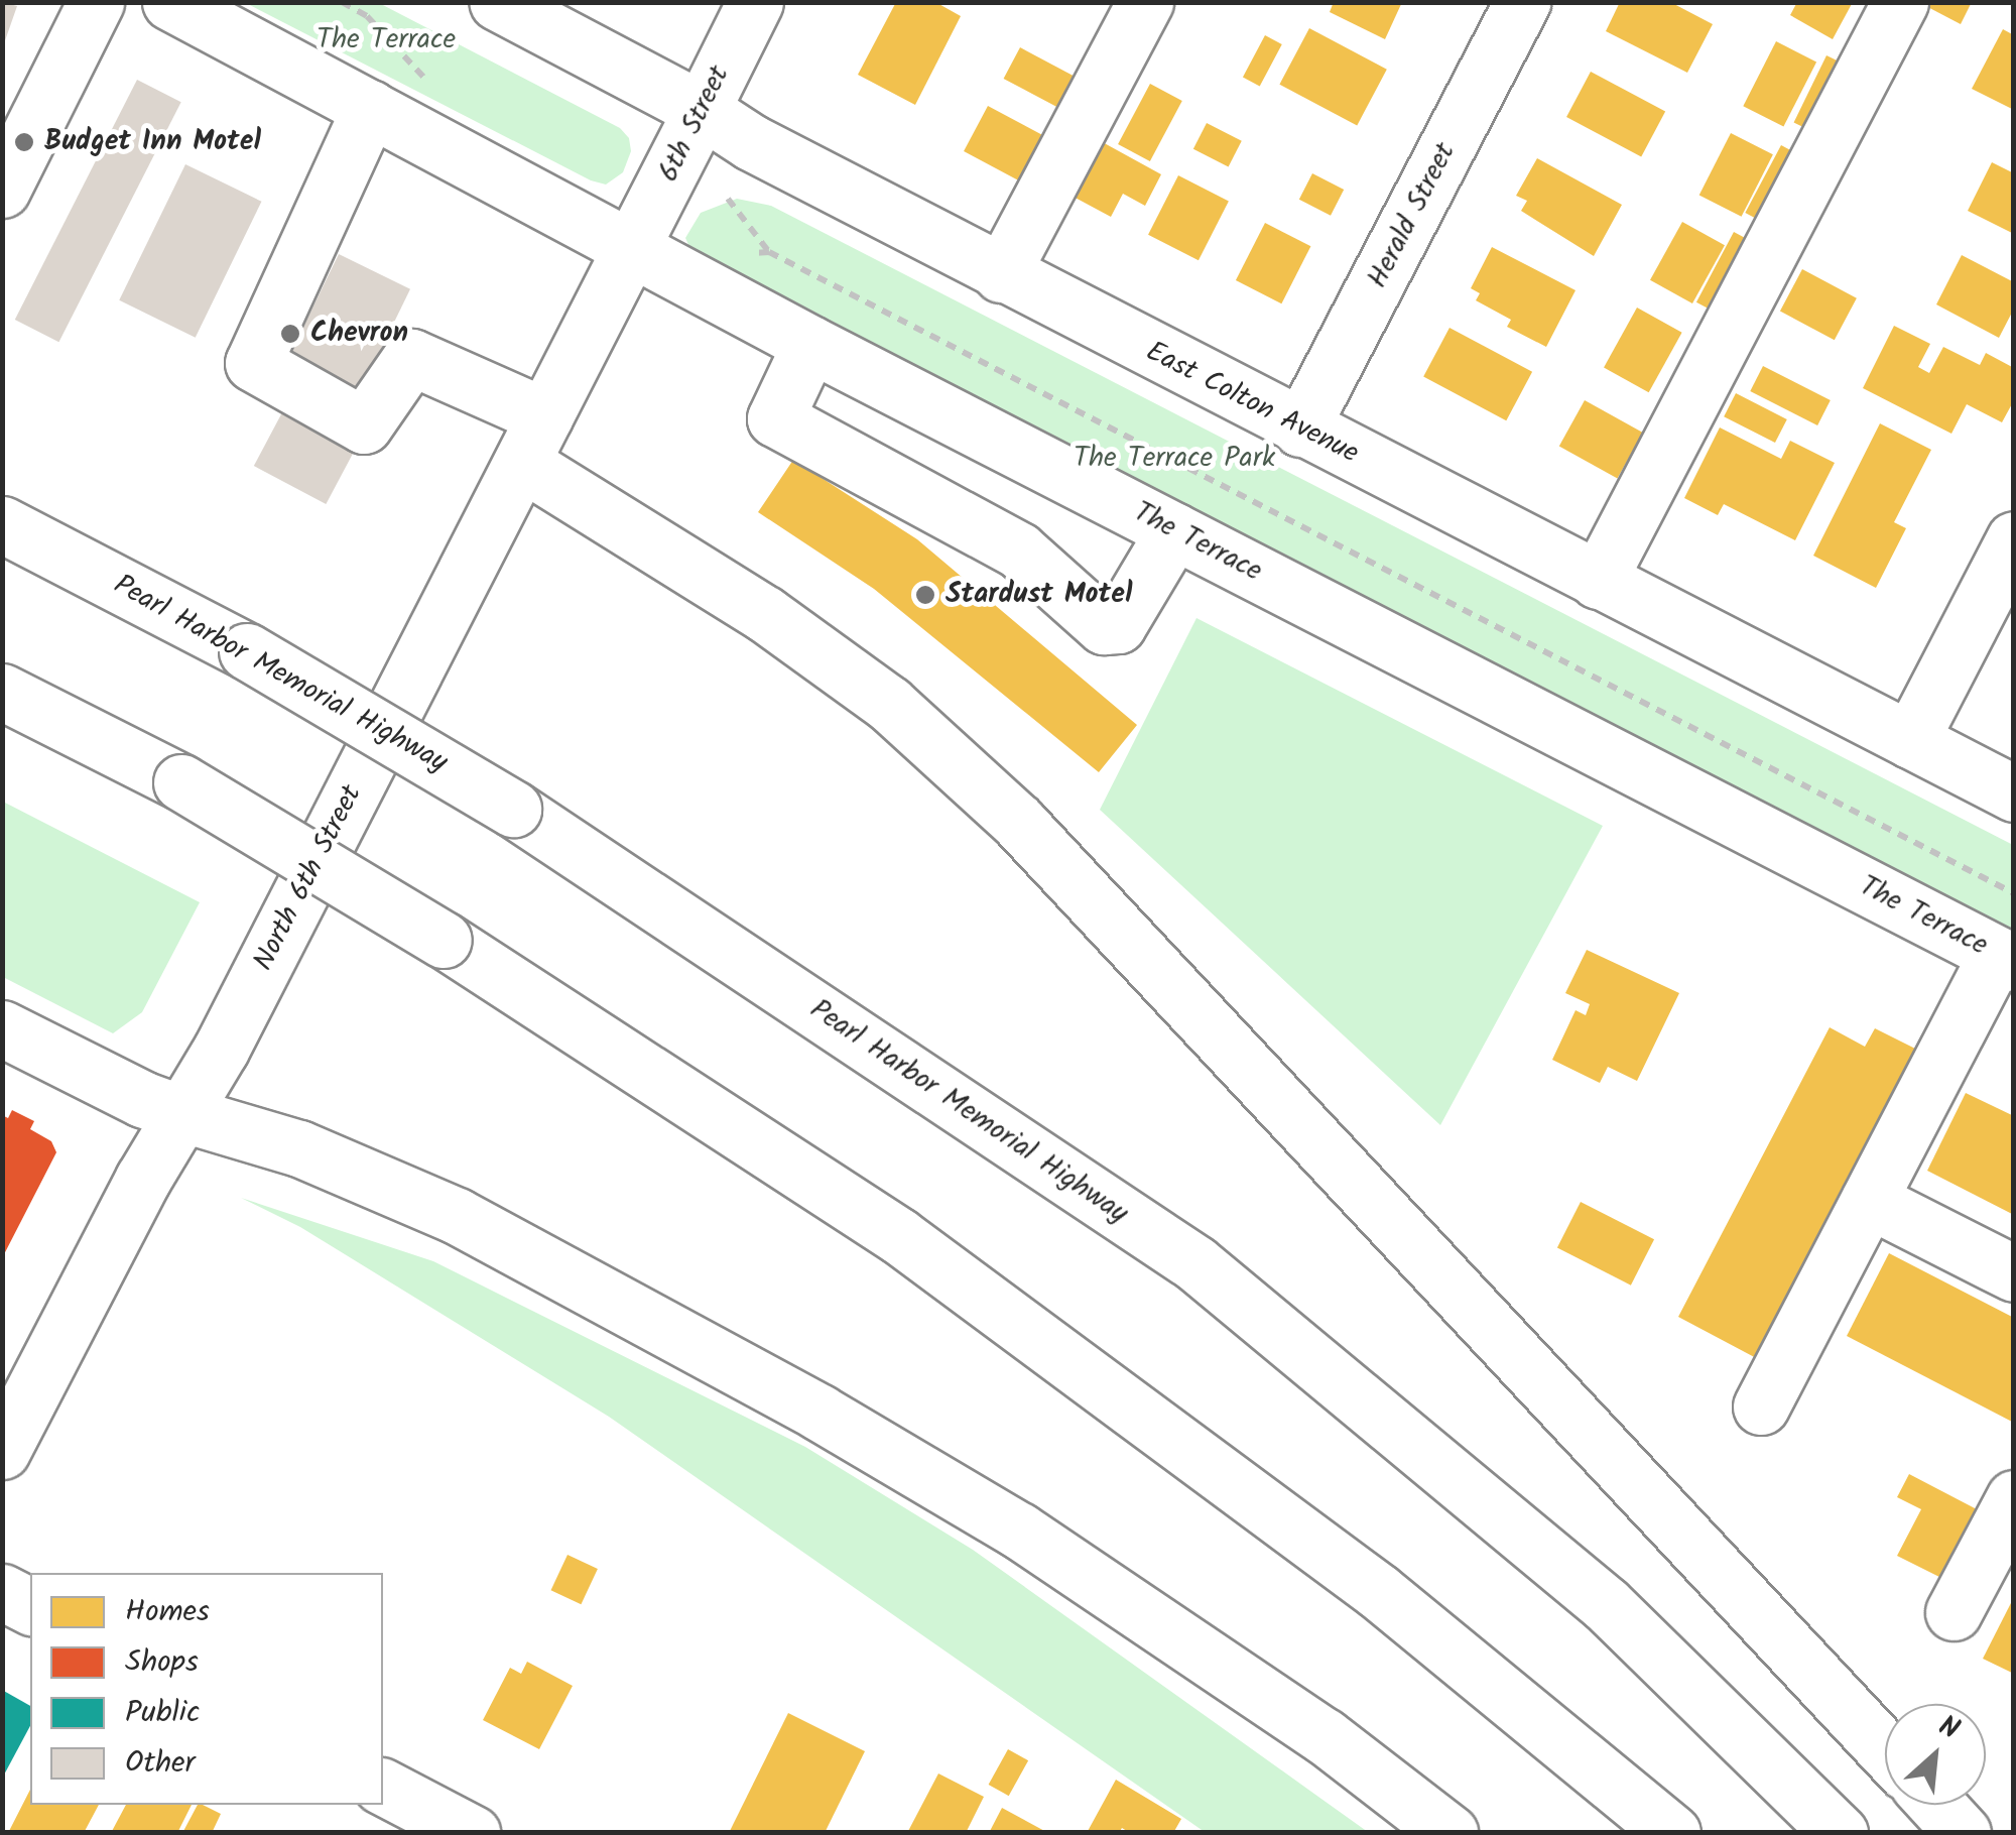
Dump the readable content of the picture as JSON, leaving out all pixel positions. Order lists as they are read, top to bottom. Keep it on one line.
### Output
{"streets":{"main road":["6th Street","Herald Street","East Colton Avenue","The Terrace","Pearl Harbor Memorial Highway","North 6th Street"]},"crossings":[["6th Street","East Colton Avenue"],["6th Street","The Terrace"],["6th Street","North 6th Street"],["Herald Street","East Colton Avenue"],["The Terrace","North 6th Street"]],"parks":["The Terrace","The Terrace Park"],"places":["Budget Inn Motel","Chevron","Stardust Motel"],"legend":["Homes","Shops","Public","Other"],"north":"top right"}
